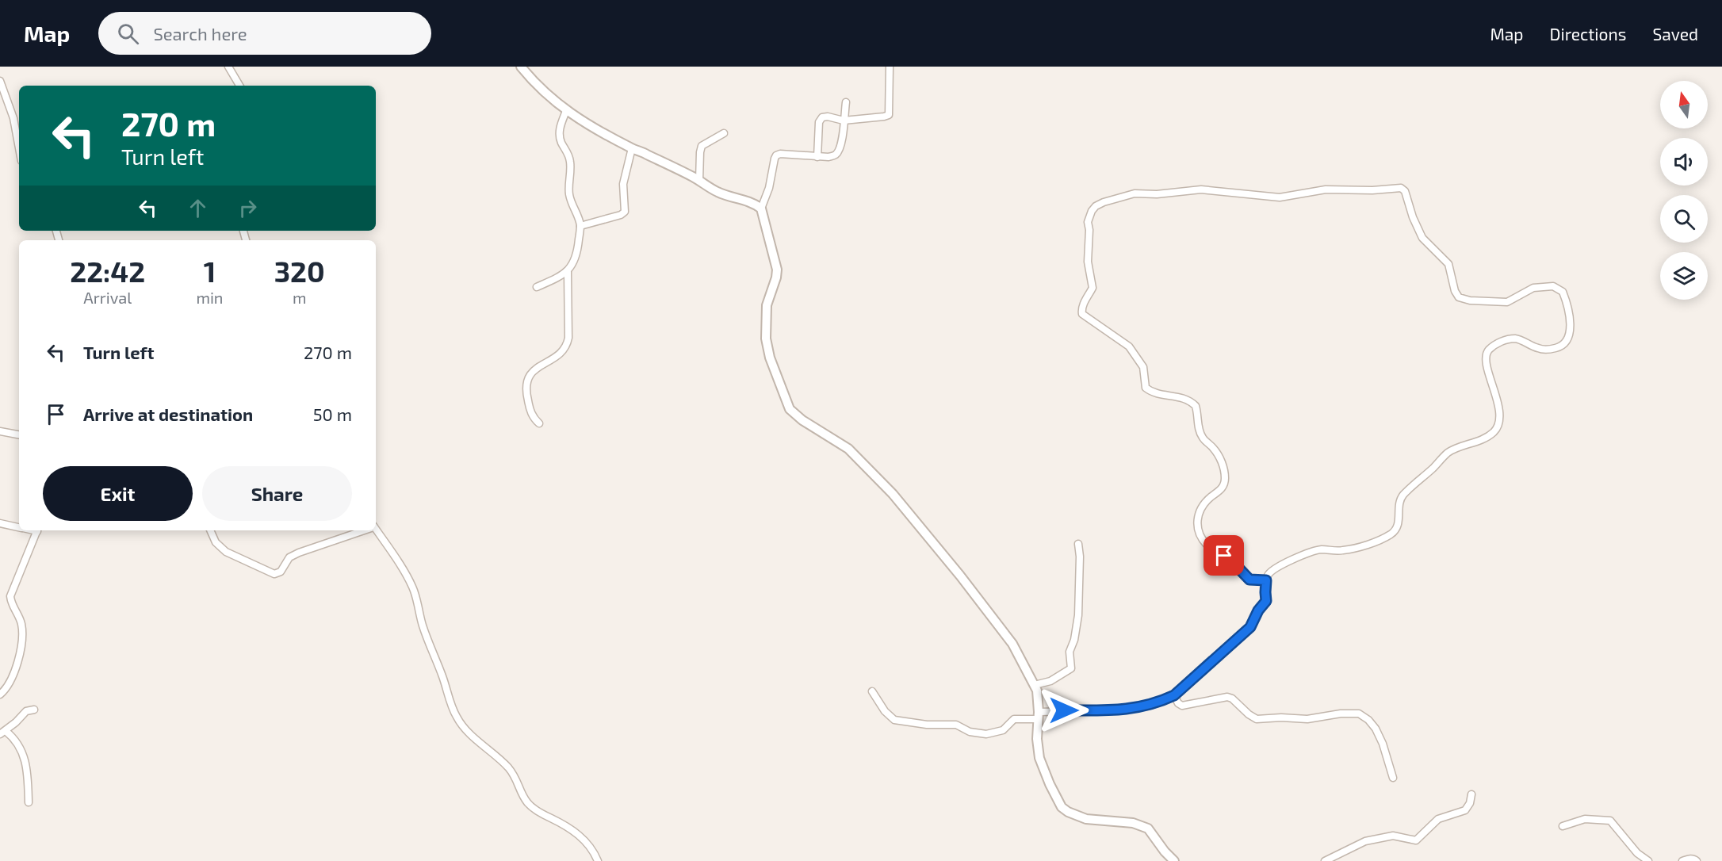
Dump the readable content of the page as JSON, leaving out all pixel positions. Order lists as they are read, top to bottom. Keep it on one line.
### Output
{"north":"top","page":{"header":"Map","search":"Search here","nav":["Map","Directions","Saved"],"turn":["270 m","Turn left"],"eta":["22:42","Arrival","1","min","320","m"],"list":[{"name":"Turn left","value":"270 m"},{"name":"Arrive at destination","value":"50 m"}],"buttons":["Exit","Share"]}}
